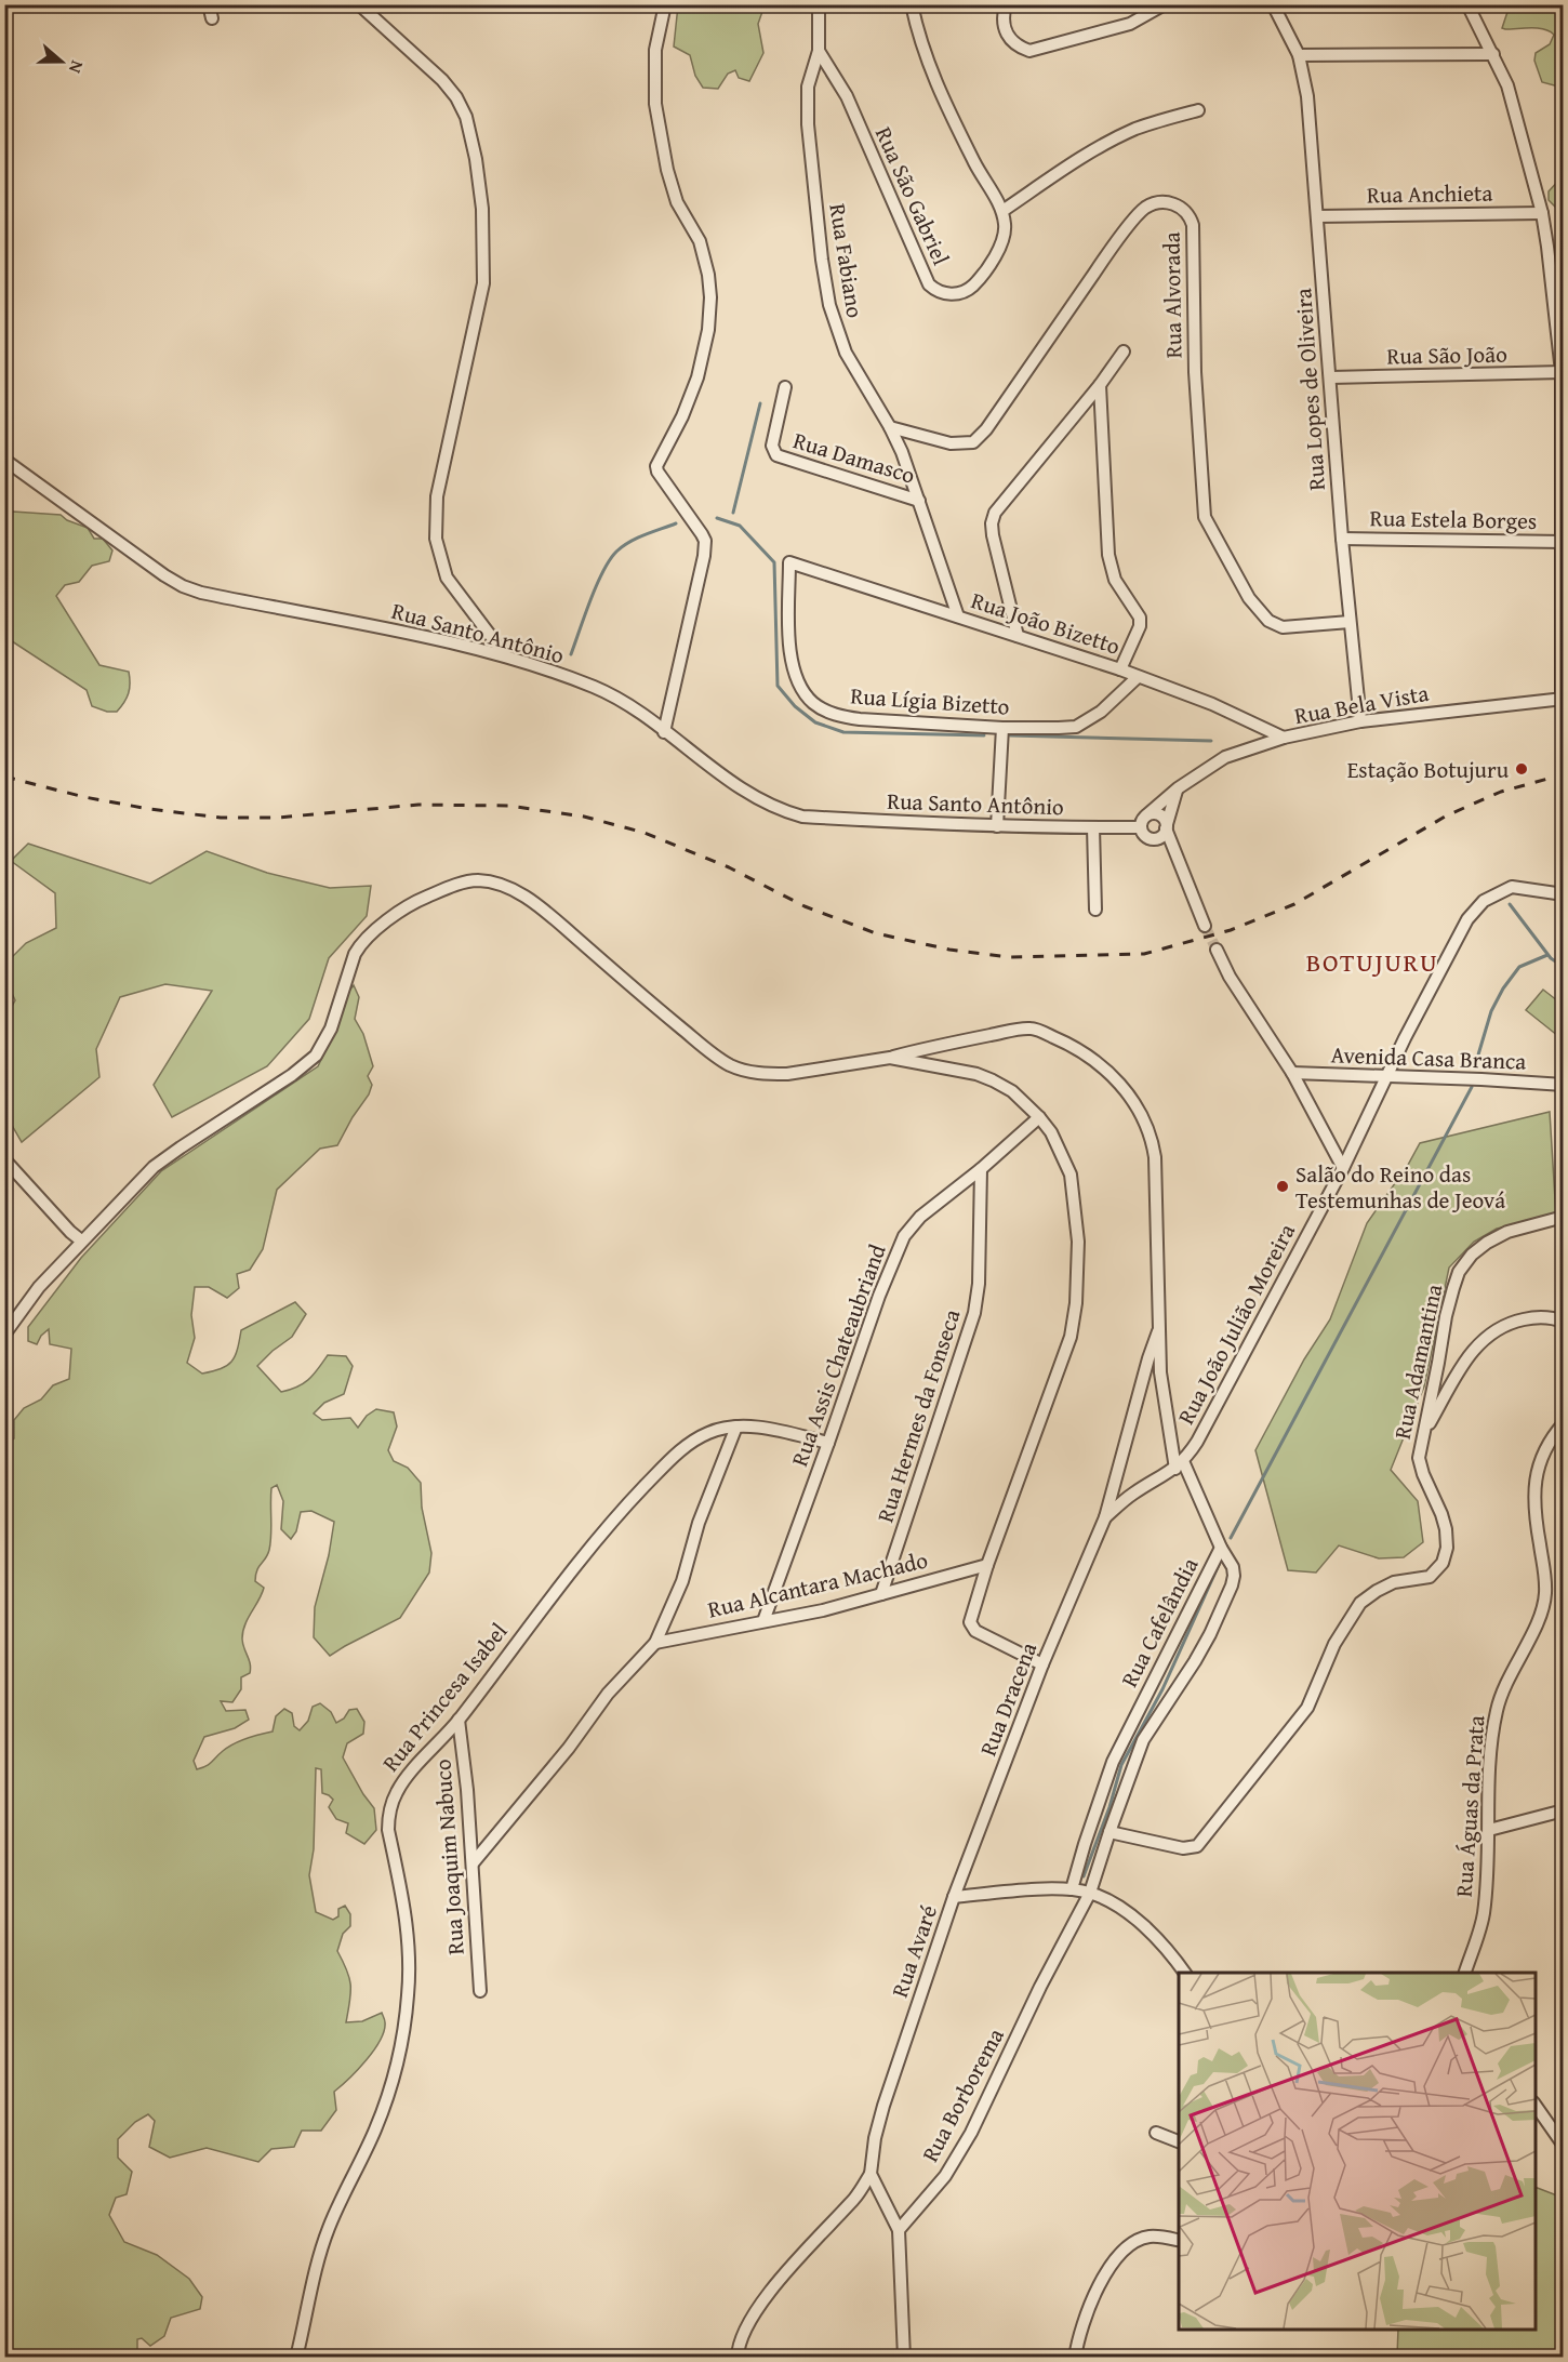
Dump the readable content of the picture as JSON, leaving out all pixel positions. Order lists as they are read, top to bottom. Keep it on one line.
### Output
{"streets":{"street":["Rua Anchieta","Rua São Gabriel","Rua Fabiano","Rua Alvorada","Rua São João","Rua Lopes de Oliveira","Rua Damasco","Rua Estela Borges","Rua João Bizetto","Rua Santo Antônio","Rua Lígia Bizetto","Rua Bela Vista","Avenida Casa Branca","Rua João Julião Moreira","Rua Assis Chateaubriand","Rua Adamantina","Rua Hermes da Fonseca","Rua Alcantara Machado","Rua Cafelândia","Rua Princesa Isabel","Rua Dracena","Rua Águas da Prata","Rua Joaquim Nabuco","Rua Avaré","Rua Borborema"]},"crossings":[["Rua Anchieta","Rua Lopes de Oliveira"],["Rua São Gabriel","Rua Fabiano"],["Rua Fabiano","Rua Alvorada"],["Rua Fabiano","Rua Damasco"],["Rua Fabiano","Rua João Bizetto"],["Rua Alvorada","Rua Lopes de Oliveira"],["Rua São João","Rua Lopes de Oliveira"],["Rua Lopes de Oliveira","Rua Estela Borges"],["Rua Lopes de Oliveira","Rua Bela Vista"],["Rua João Bizetto","Rua Lígia Bizetto"],["Rua João Bizetto","Rua Bela Vista"],["Rua Santo Antônio","Rua Bela Vista"],["Avenida Casa Branca","Rua João Julião Moreira"],["Rua João Julião Moreira","Rua Dracena"],["Rua Assis Chateaubriand","Rua Hermes da Fonseca"],["Rua Assis Chateaubriand","Rua Alcantara Machado"],["Rua Assis Chateaubriand","Rua Princesa Isabel"],["Rua Adamantina","Rua Cafelândia"],["Rua Hermes da Fonseca","Rua Alcantara Machado"],["Rua Cafelândia","Rua Avaré"],["Rua Cafelândia","Rua Borborema"],["Rua Princesa Isabel","Rua Joaquim Nabuco"],["Rua Dracena","Rua Avaré"],["Rua Avaré","Rua Borborema"]],"districts":["BOTUJURU"],"places":["Estação Botujuru","Salão do Reino das Testemunhas de Jeová"],"north":"right"}
